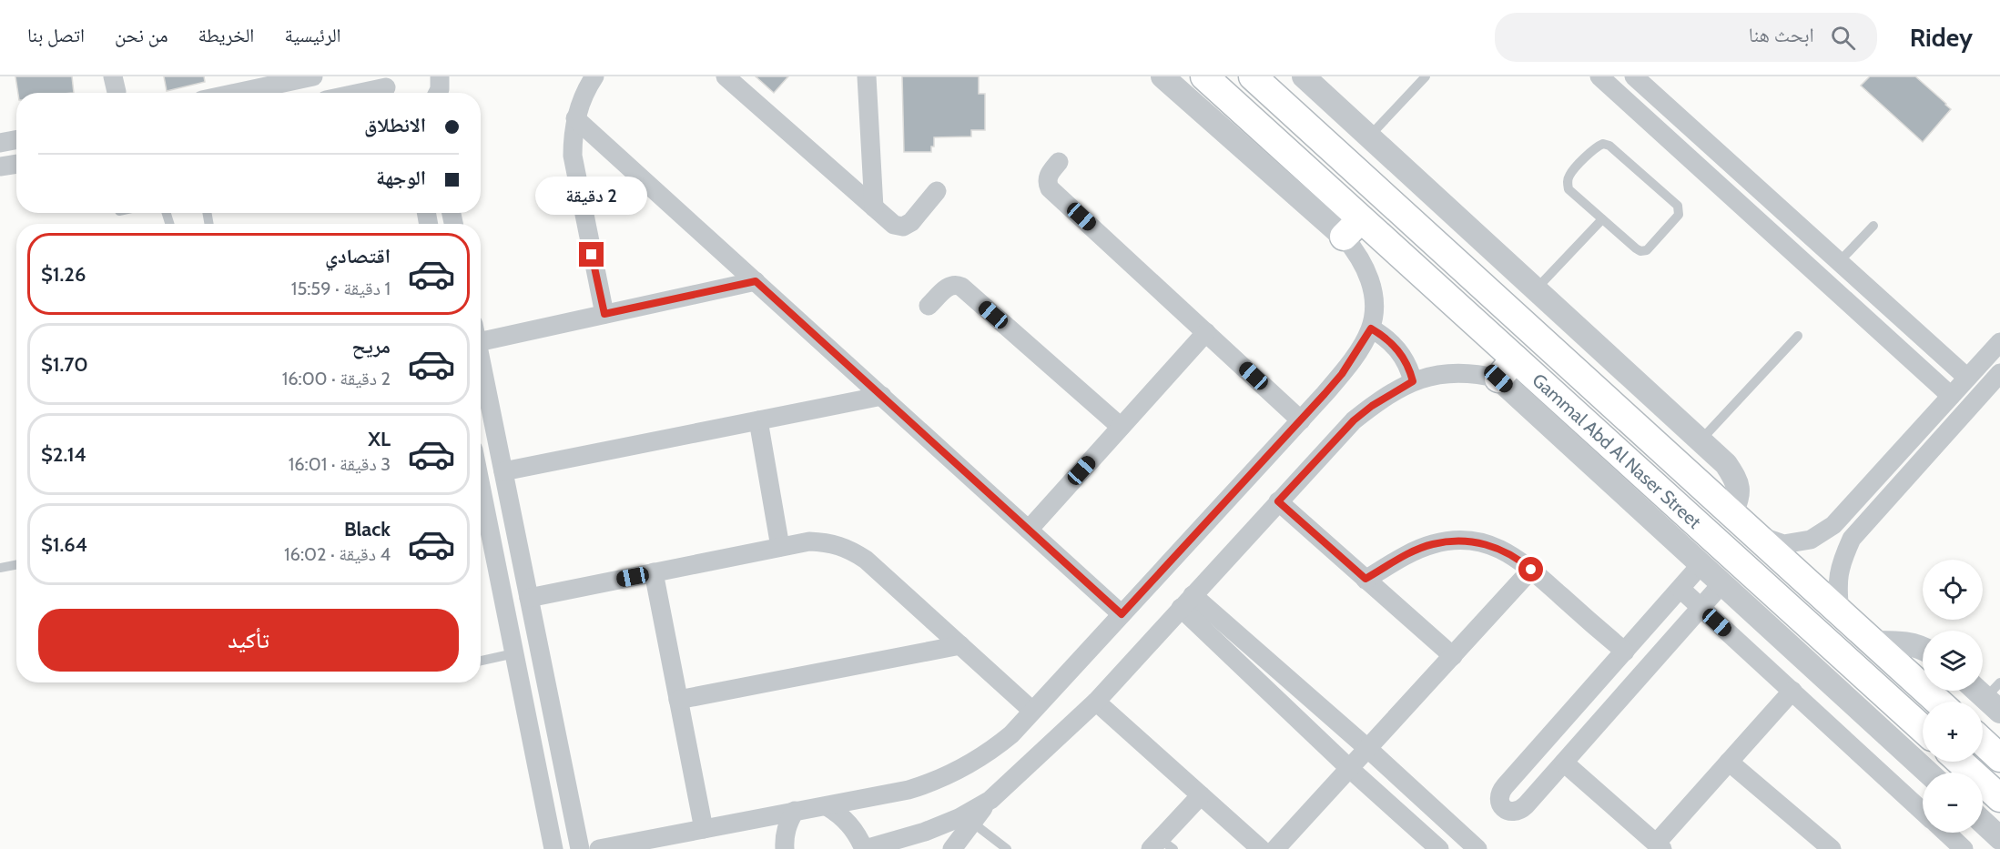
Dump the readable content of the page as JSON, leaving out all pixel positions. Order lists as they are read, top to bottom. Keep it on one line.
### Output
{"streets":{"main road":["Gammal Abd Al Naser Street"]},"page":{"header":"Ridey","search":"ابحث هنا","nav":["الرئيسية","الخريطة","من نحن","اتصل بنا"],"banner":["الانطلاق","الوجهة"],"bubble":"2 دقيقة","list":[{"name":"اقتصادي","note":"1 دقيقة · 15:59","value":"$1.26"},{"name":"مريح","note":"2 دقيقة · 16:00","value":"$1.70"},{"name":"XL","note":"3 دقيقة · 16:01","value":"$2.14"},{"name":"Black","note":"4 دقيقة · 16:02","value":"$1.64"}],"map_buttons":["+","−"],"buttons":"تأكيد"}}
